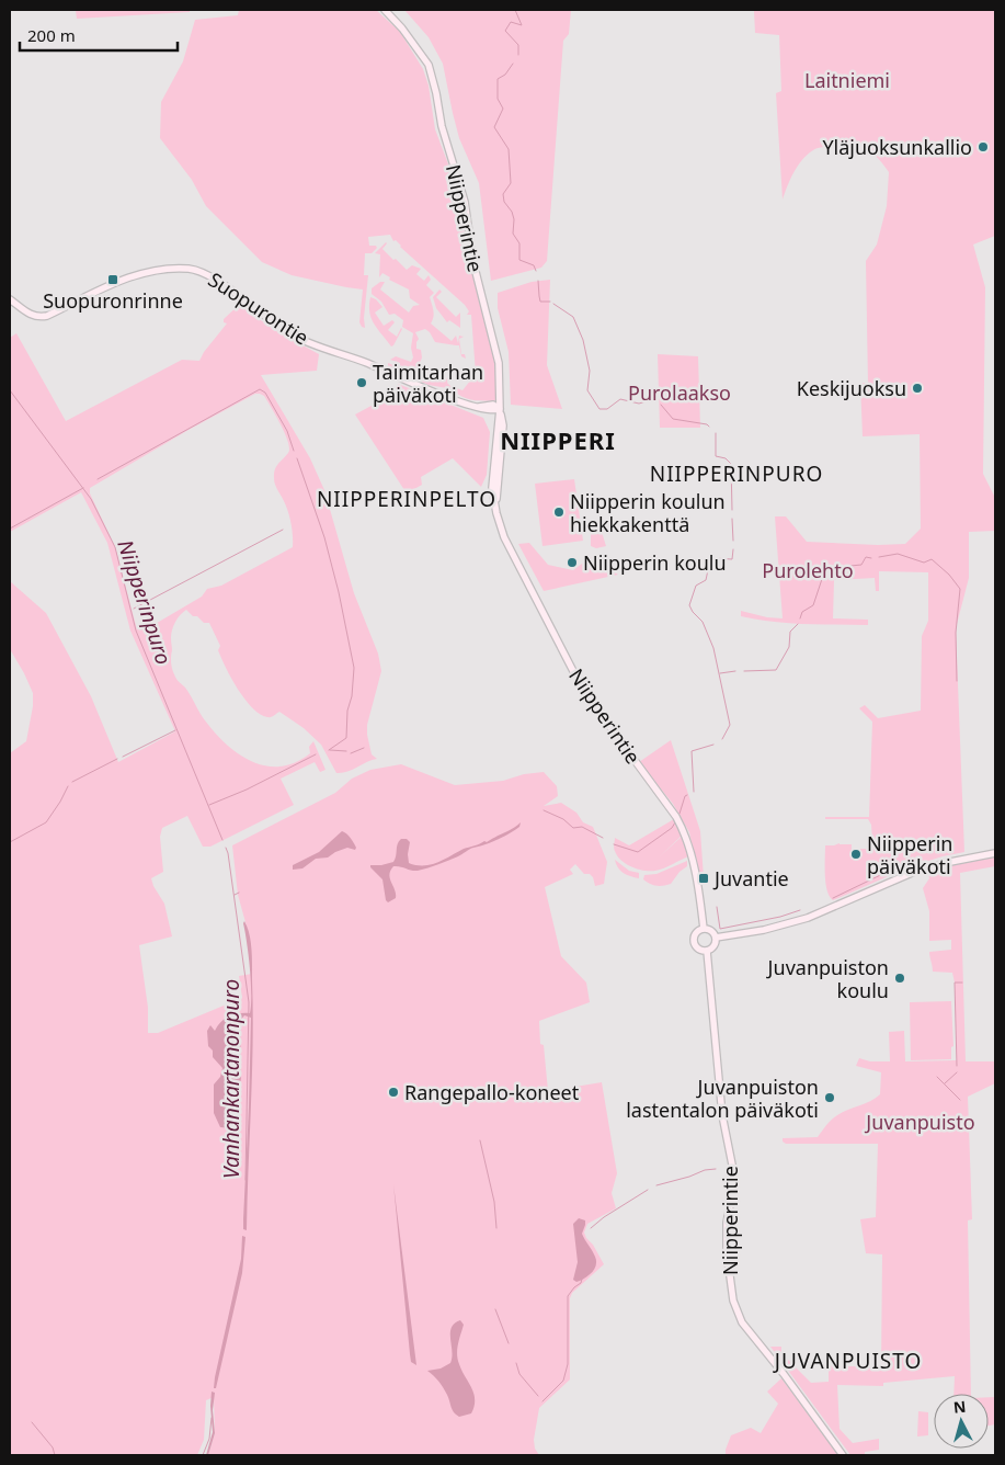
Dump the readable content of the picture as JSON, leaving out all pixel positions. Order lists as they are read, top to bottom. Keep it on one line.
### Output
{"streets":{"street":["Niipperintie","Suopurontie"]},"crossings":[["Niipperintie","Suopurontie"]],"districts":["NIIPPERI","NIIPPERINPURO","NIIPPERINPELTO","JUVANPUISTO"],"water":["Niipperinpuro","Vanhankartanonpuro"],"parks":["Laitniemi","Purolaakso","Purolehto","Juvanpuisto"],"places":{"other":["Yläjuoksunkallio","Taimitarhan päiväkoti","Keskijuoksu","Niipperin koulun hiekkakenttä","Niipperin koulu","Niipperin päiväkoti","Juvanpuiston koulu","Rangepallo-koneet","Juvanpuiston lastentalon päiväkoti"],"transit":["Suopuronrinne","Juvantie"]},"scale_bar":"200 m","north":"top"}
